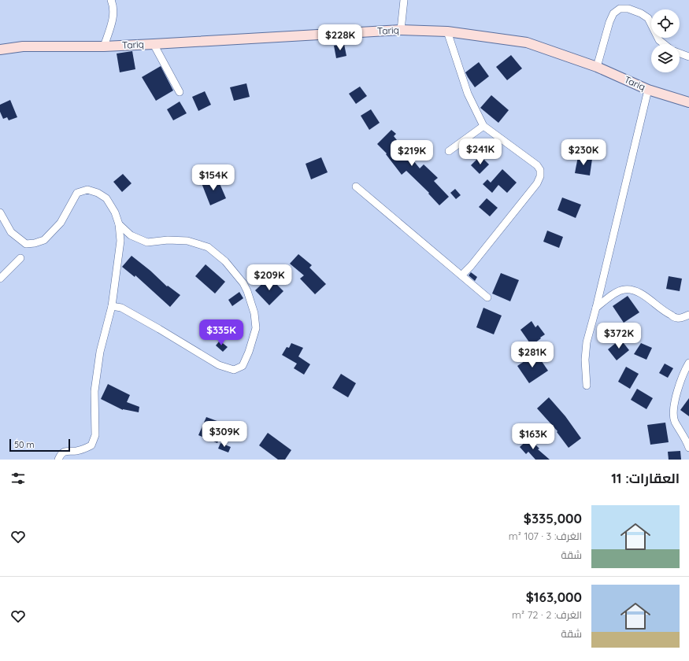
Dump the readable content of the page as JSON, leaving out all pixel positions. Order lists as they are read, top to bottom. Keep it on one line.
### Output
{"streets":{"main road":["Tariq"]},"scale_bar":"50 m","page":{"price":["$228K","$241K","$230K","$219K","$154K","$209K","$335K","$372K","$281K","$309K","$163K"],"scale":"50 m","heading":"العقارات: 11","list":[{"name":"$335,000","note":"الغرف: 3 · 107 m² · شقة"},{"name":"$163,000","note":"الغرف: 2 · 72 m² · شقة"}]}}
